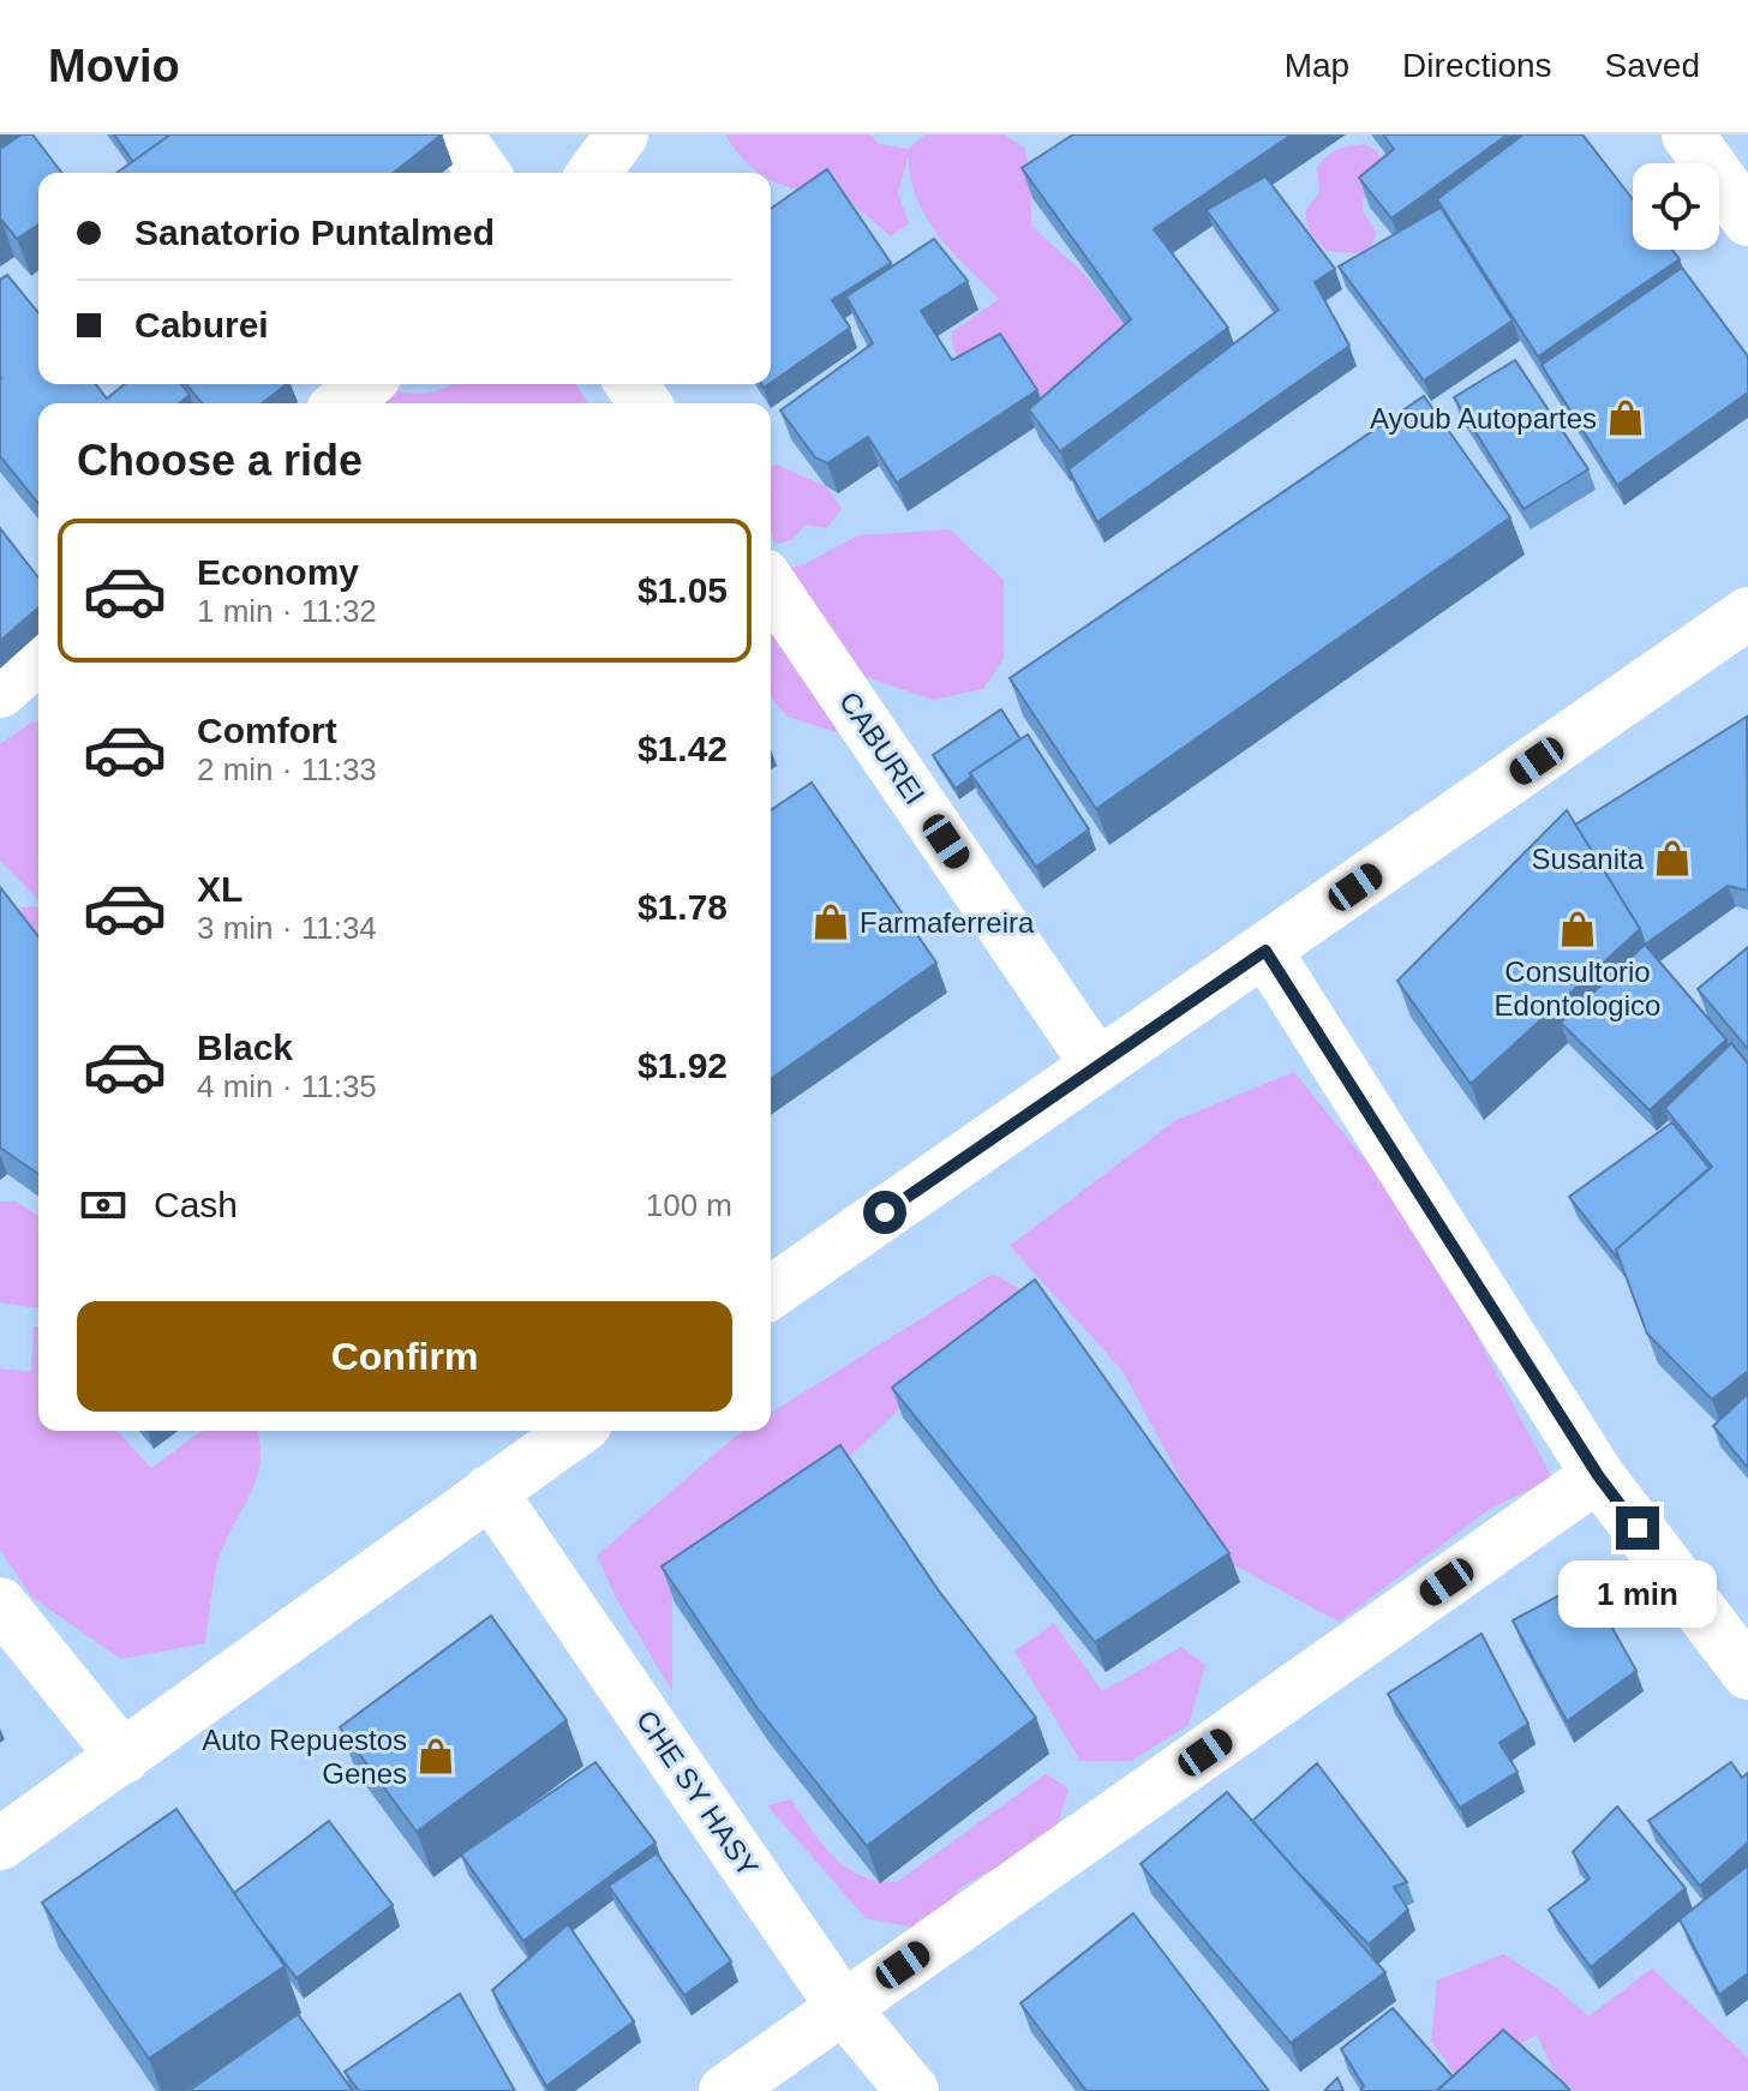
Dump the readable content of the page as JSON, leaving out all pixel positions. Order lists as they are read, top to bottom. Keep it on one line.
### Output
{"streets":{"street":["CABUREI","CHE SY HASY"]},"places":{"shop":["Ayoub Autopartes","Susanita","Farmaferreira","Consultorio Edontologico","Auto Repuestos Genes"]},"page":{"header":"Movio","nav":["Map","Directions","Saved"],"banner":["Sanatorio Puntalmed","Caburei"],"heading":"Choose a ride","list":[{"name":"Economy","note":"1 min · 11:32","value":"$1.05"},{"name":"Comfort","note":"2 min · 11:33","value":"$1.42"},{"name":"XL","note":"3 min · 11:34","value":"$1.78"},{"name":"Black","note":"4 min · 11:35","value":"$1.92"}],"pay":["Cash","100 m"],"buttons":"Confirm","bubble":"1 min"}}
